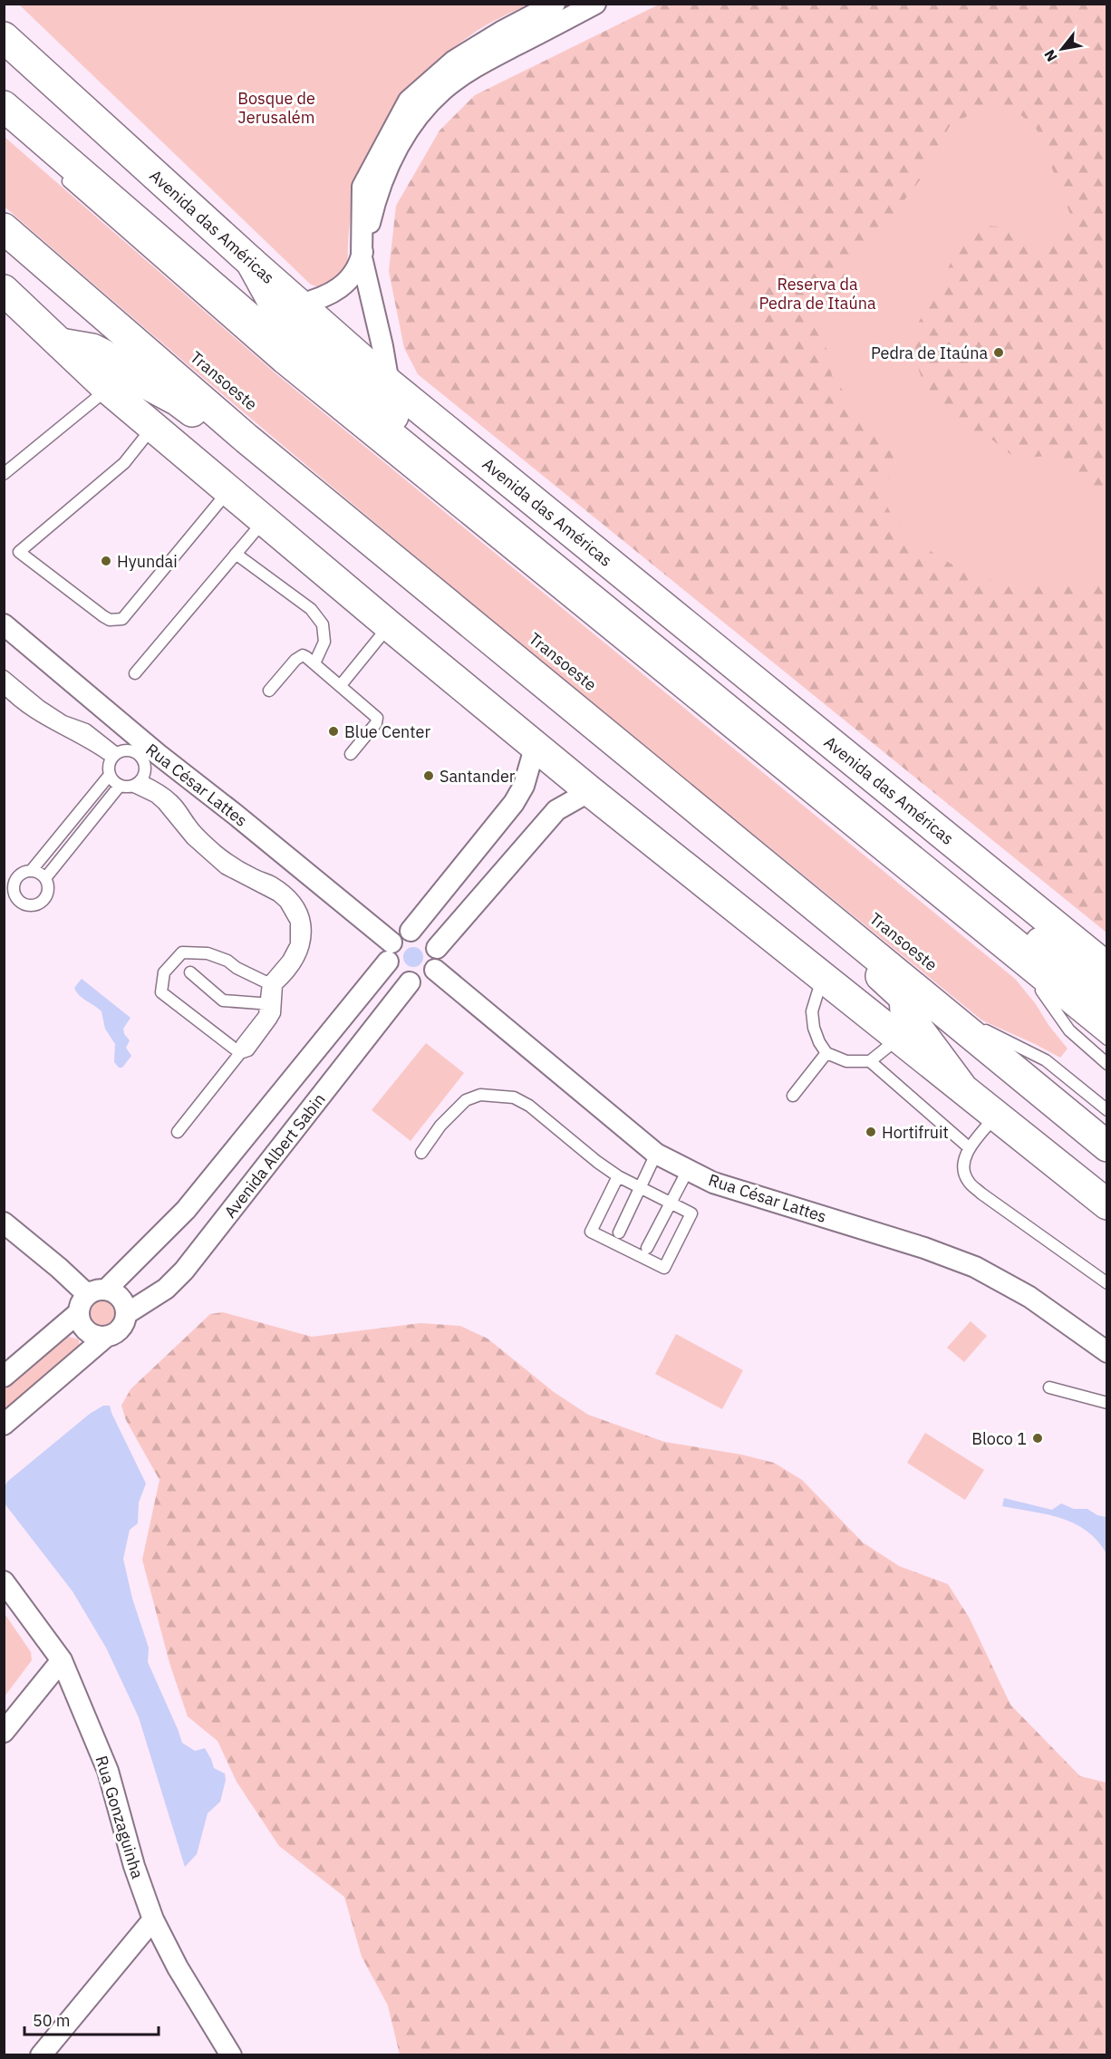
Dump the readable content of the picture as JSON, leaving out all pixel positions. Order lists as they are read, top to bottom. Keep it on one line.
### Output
{"streets":{"main road":["Avenida das Américas"],"street":["Rua César Lattes","Avenida Albert Sabin","Rua Gonzaguinha"]},"crossings":[["Rua César Lattes","Avenida Albert Sabin"]],"parks":["Bosque de Jerusalém","Reserva da Pedra de Itaúna"],"places":["Pedra de Itaúna","Hyundai","Blue Center","Santander","Hortifruit","Bloco 1"],"scale_bar":"50 m","north":"bottom left"}
